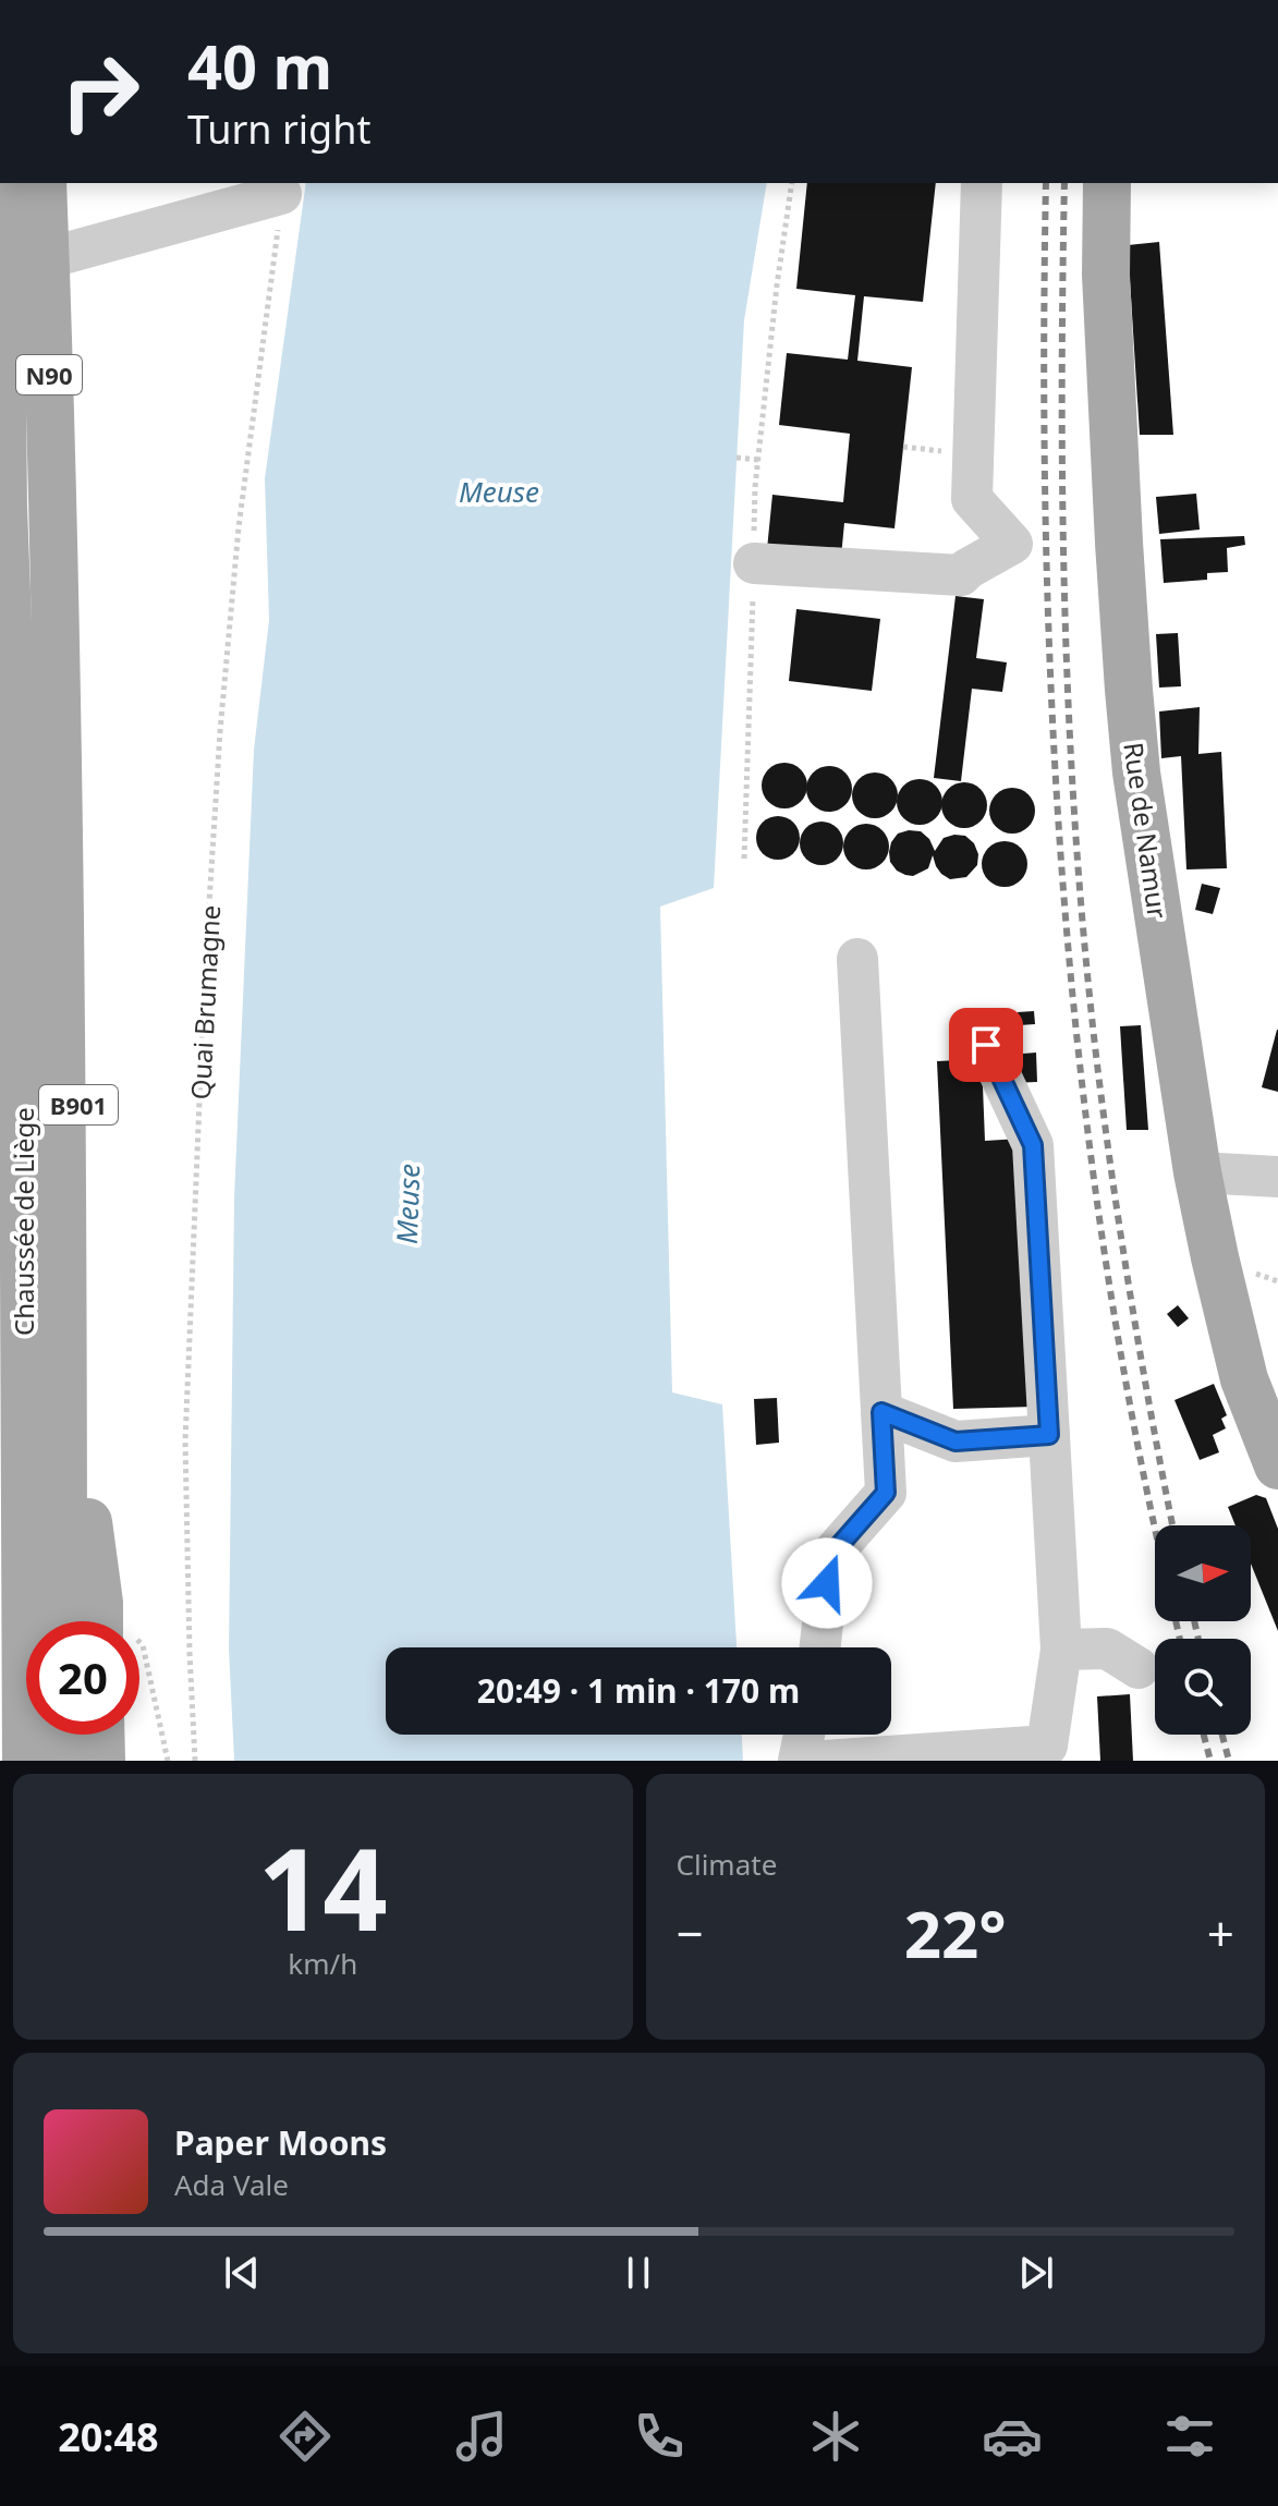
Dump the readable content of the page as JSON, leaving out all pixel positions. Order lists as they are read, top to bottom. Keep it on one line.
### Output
{"streets":{"main road":["N90","Rue de Namur","B901","Chaussée de Liège"],"path":["Quai Brumagne"]},"crossings":[["B901","Chaussée de Liège"]],"water":["Meuse"],"north":"right","page":{"turn":["40 m","Turn right"],"limit":"20","trip":"20:49 · 1 min · 170 m","tile":[["14","km/h"],"Climate"],"heat":["−","22°","+"],"song":["Paper Moons","Ada Vale"],"tabs":"20:48"}}
